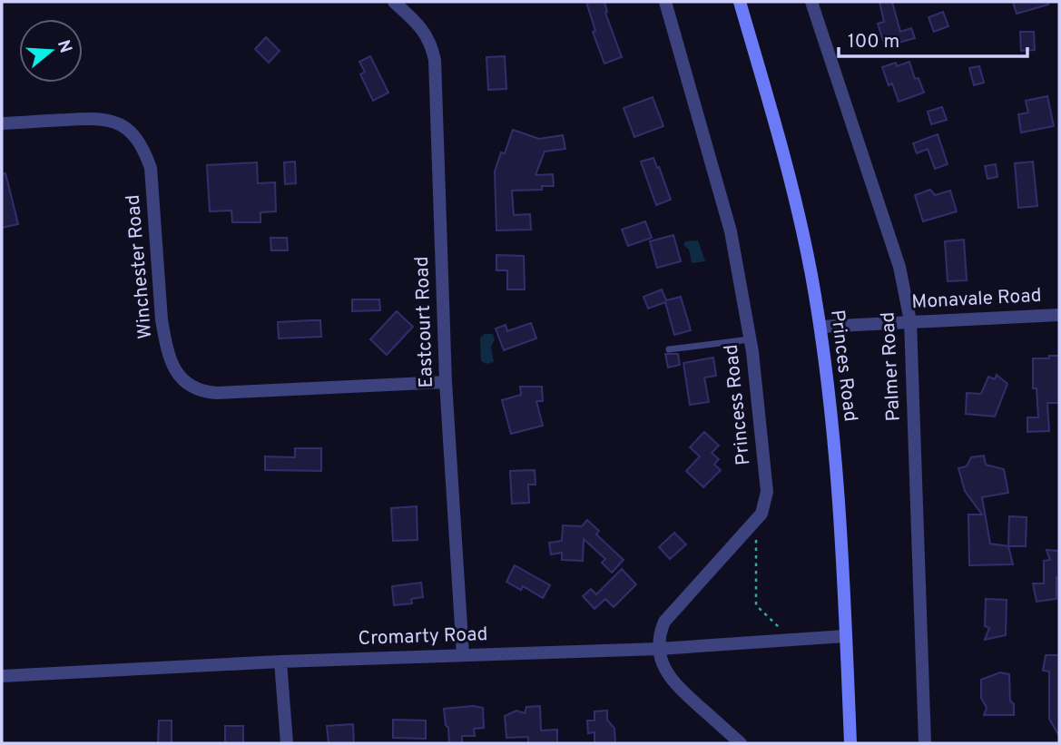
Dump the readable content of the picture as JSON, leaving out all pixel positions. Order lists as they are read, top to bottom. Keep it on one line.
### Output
{"streets":{"main road":["Princes Road"],"street":["Winchester Road","Monavale Road","Eastcourt Road","Palmer Road","Princess Road","Cromarty Road"]},"crossings":[["Winchester Road","Eastcourt Road"],["Monavale Road","Princes Road"],["Monavale Road","Palmer Road"],["Eastcourt Road","Cromarty Road"],["Princes Road","Cromarty Road"],["Princess Road","Cromarty Road"]],"scale_bar":"100 m","north":"right"}
